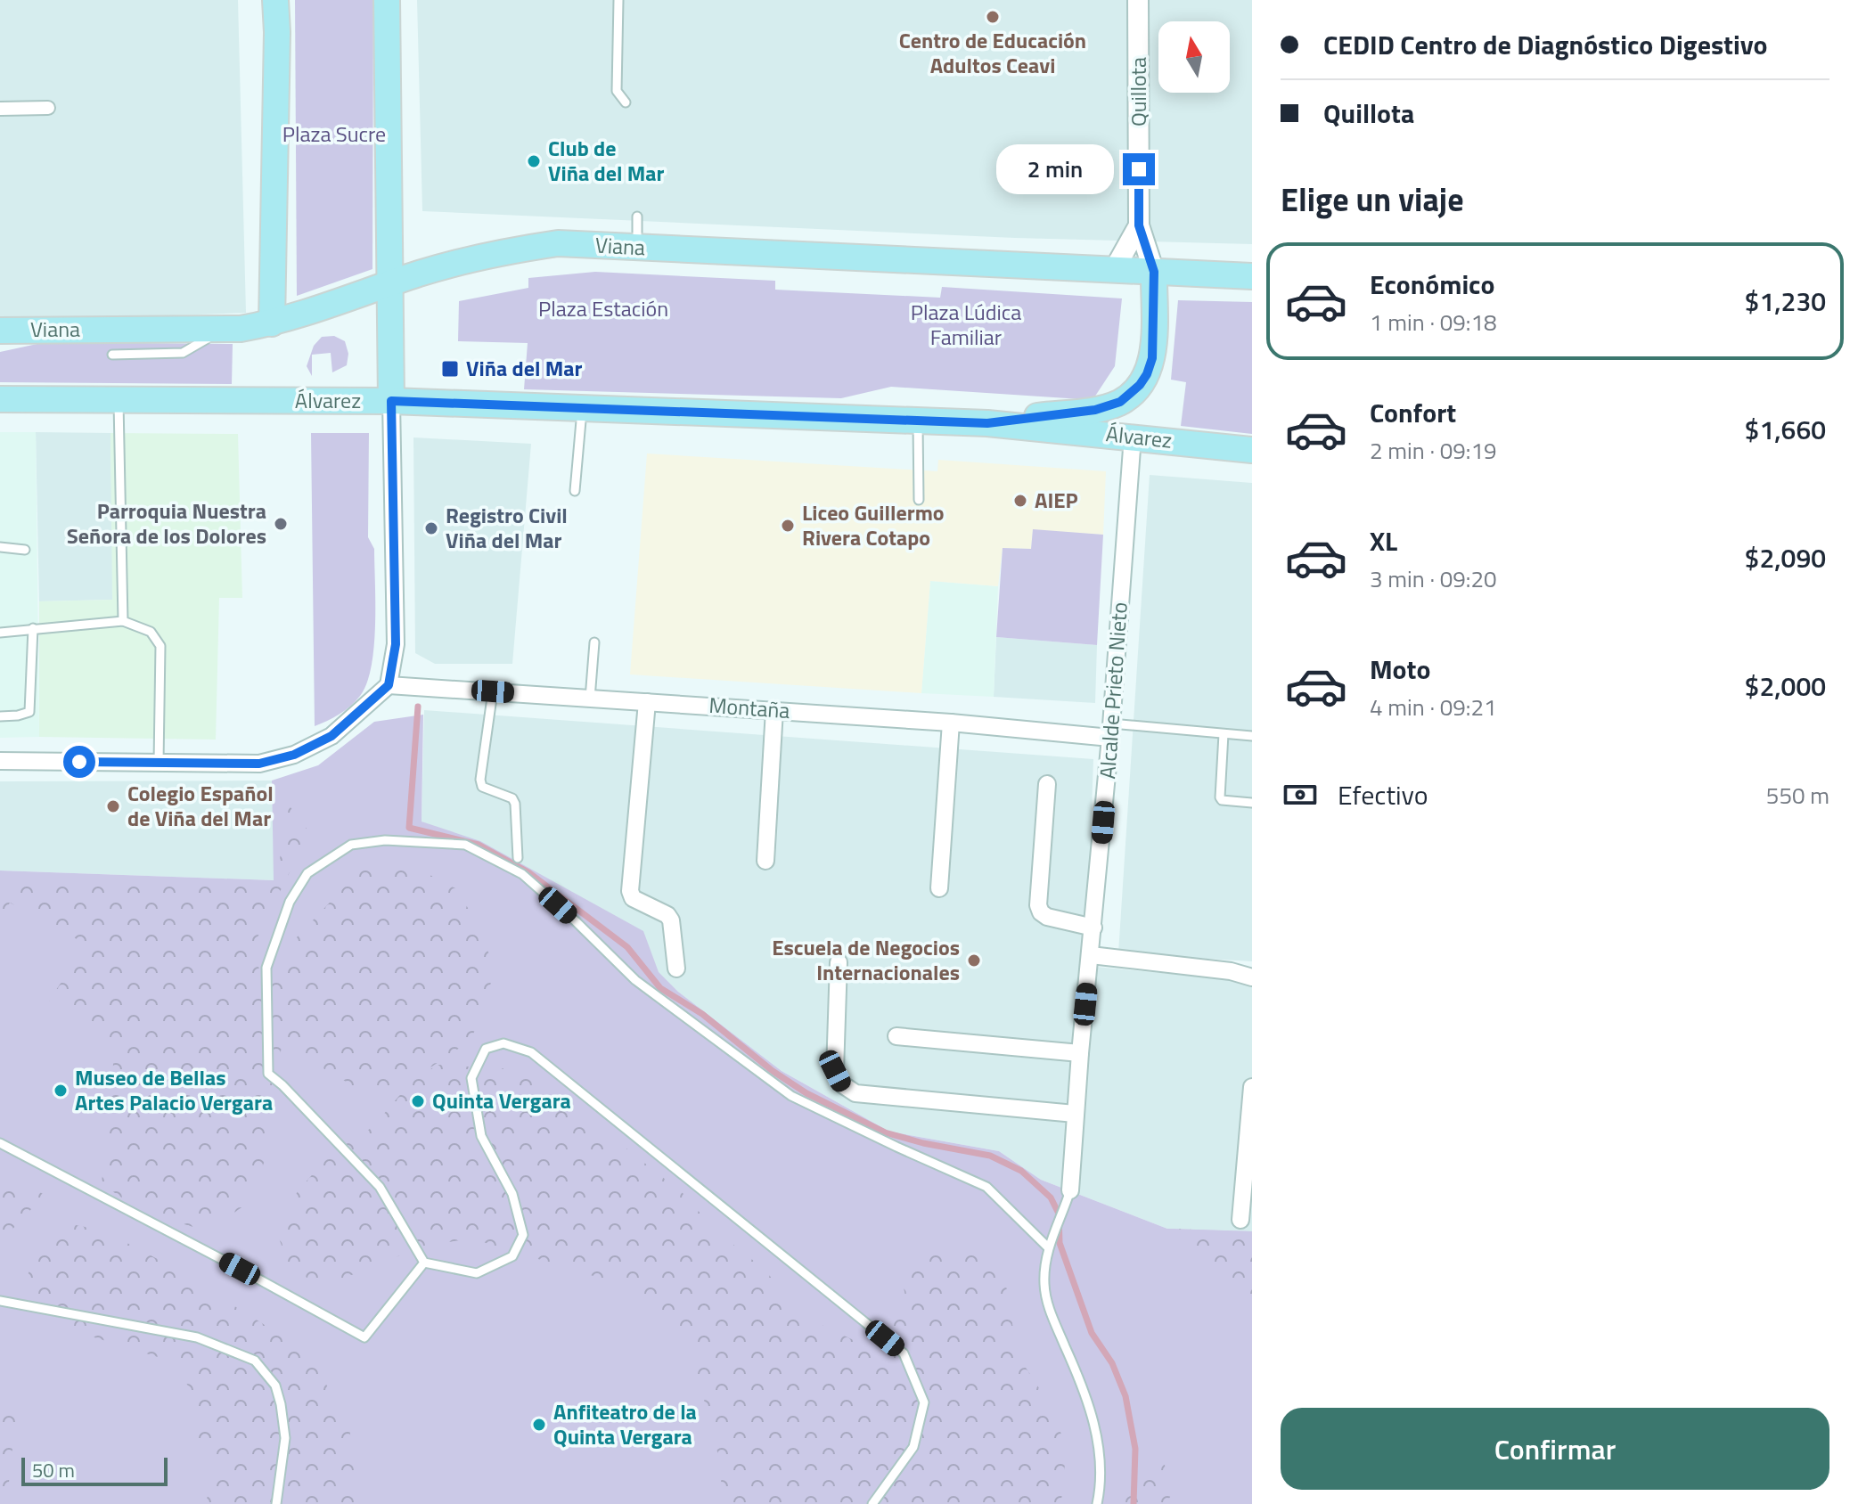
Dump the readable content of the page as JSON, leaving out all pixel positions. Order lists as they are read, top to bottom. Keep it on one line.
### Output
{"streets":{"main road":["Viana","Álvarez"],"street":["Quillota","Alcalde Prieto Nieto","Montaña"]},"crossings":[["Quillota","Viana"],["Álvarez","Alcalde Prieto Nieto"],["Alcalde Prieto Nieto","Montaña"]],"parks":["Plaza Sucre","Plaza Estación","Plaza Lúdica Familiar"],"places":{"other":["Centro de Educación Adultos Ceavi","Club de Viña del Mar","AIEP","Parroquia Nuestra Señora de los Dolores","Liceo Guillermo Rivera Cotapo","Registro Civil Viña del Mar","Colegio Español de Viña del Mar","Escuela de Negocios Internacionales","Museo de Bellas Artes Palacio Vergara","Quinta Vergara","Anfiteatro de la Quinta Vergara"],"transit":["Viña del Mar"]},"scale_bar":"50 m","north":"top","page":{"banner":["CEDID Centro de Diagnóstico Digestivo","Quillota"],"bubble":"2 min","heading":"Elige un viaje","list":[{"name":"Económico","note":"1 min · 09:18","value":"$1,230"},{"name":"Confort","note":"2 min · 09:19","value":"$1,660"},{"name":"XL","note":"3 min · 09:20","value":"$2,090"},{"name":"Moto","note":"4 min · 09:21","value":"$2,000"}],"pay":["Efectivo","550 m"],"buttons":"Confirmar","scale":"50 m"}}
